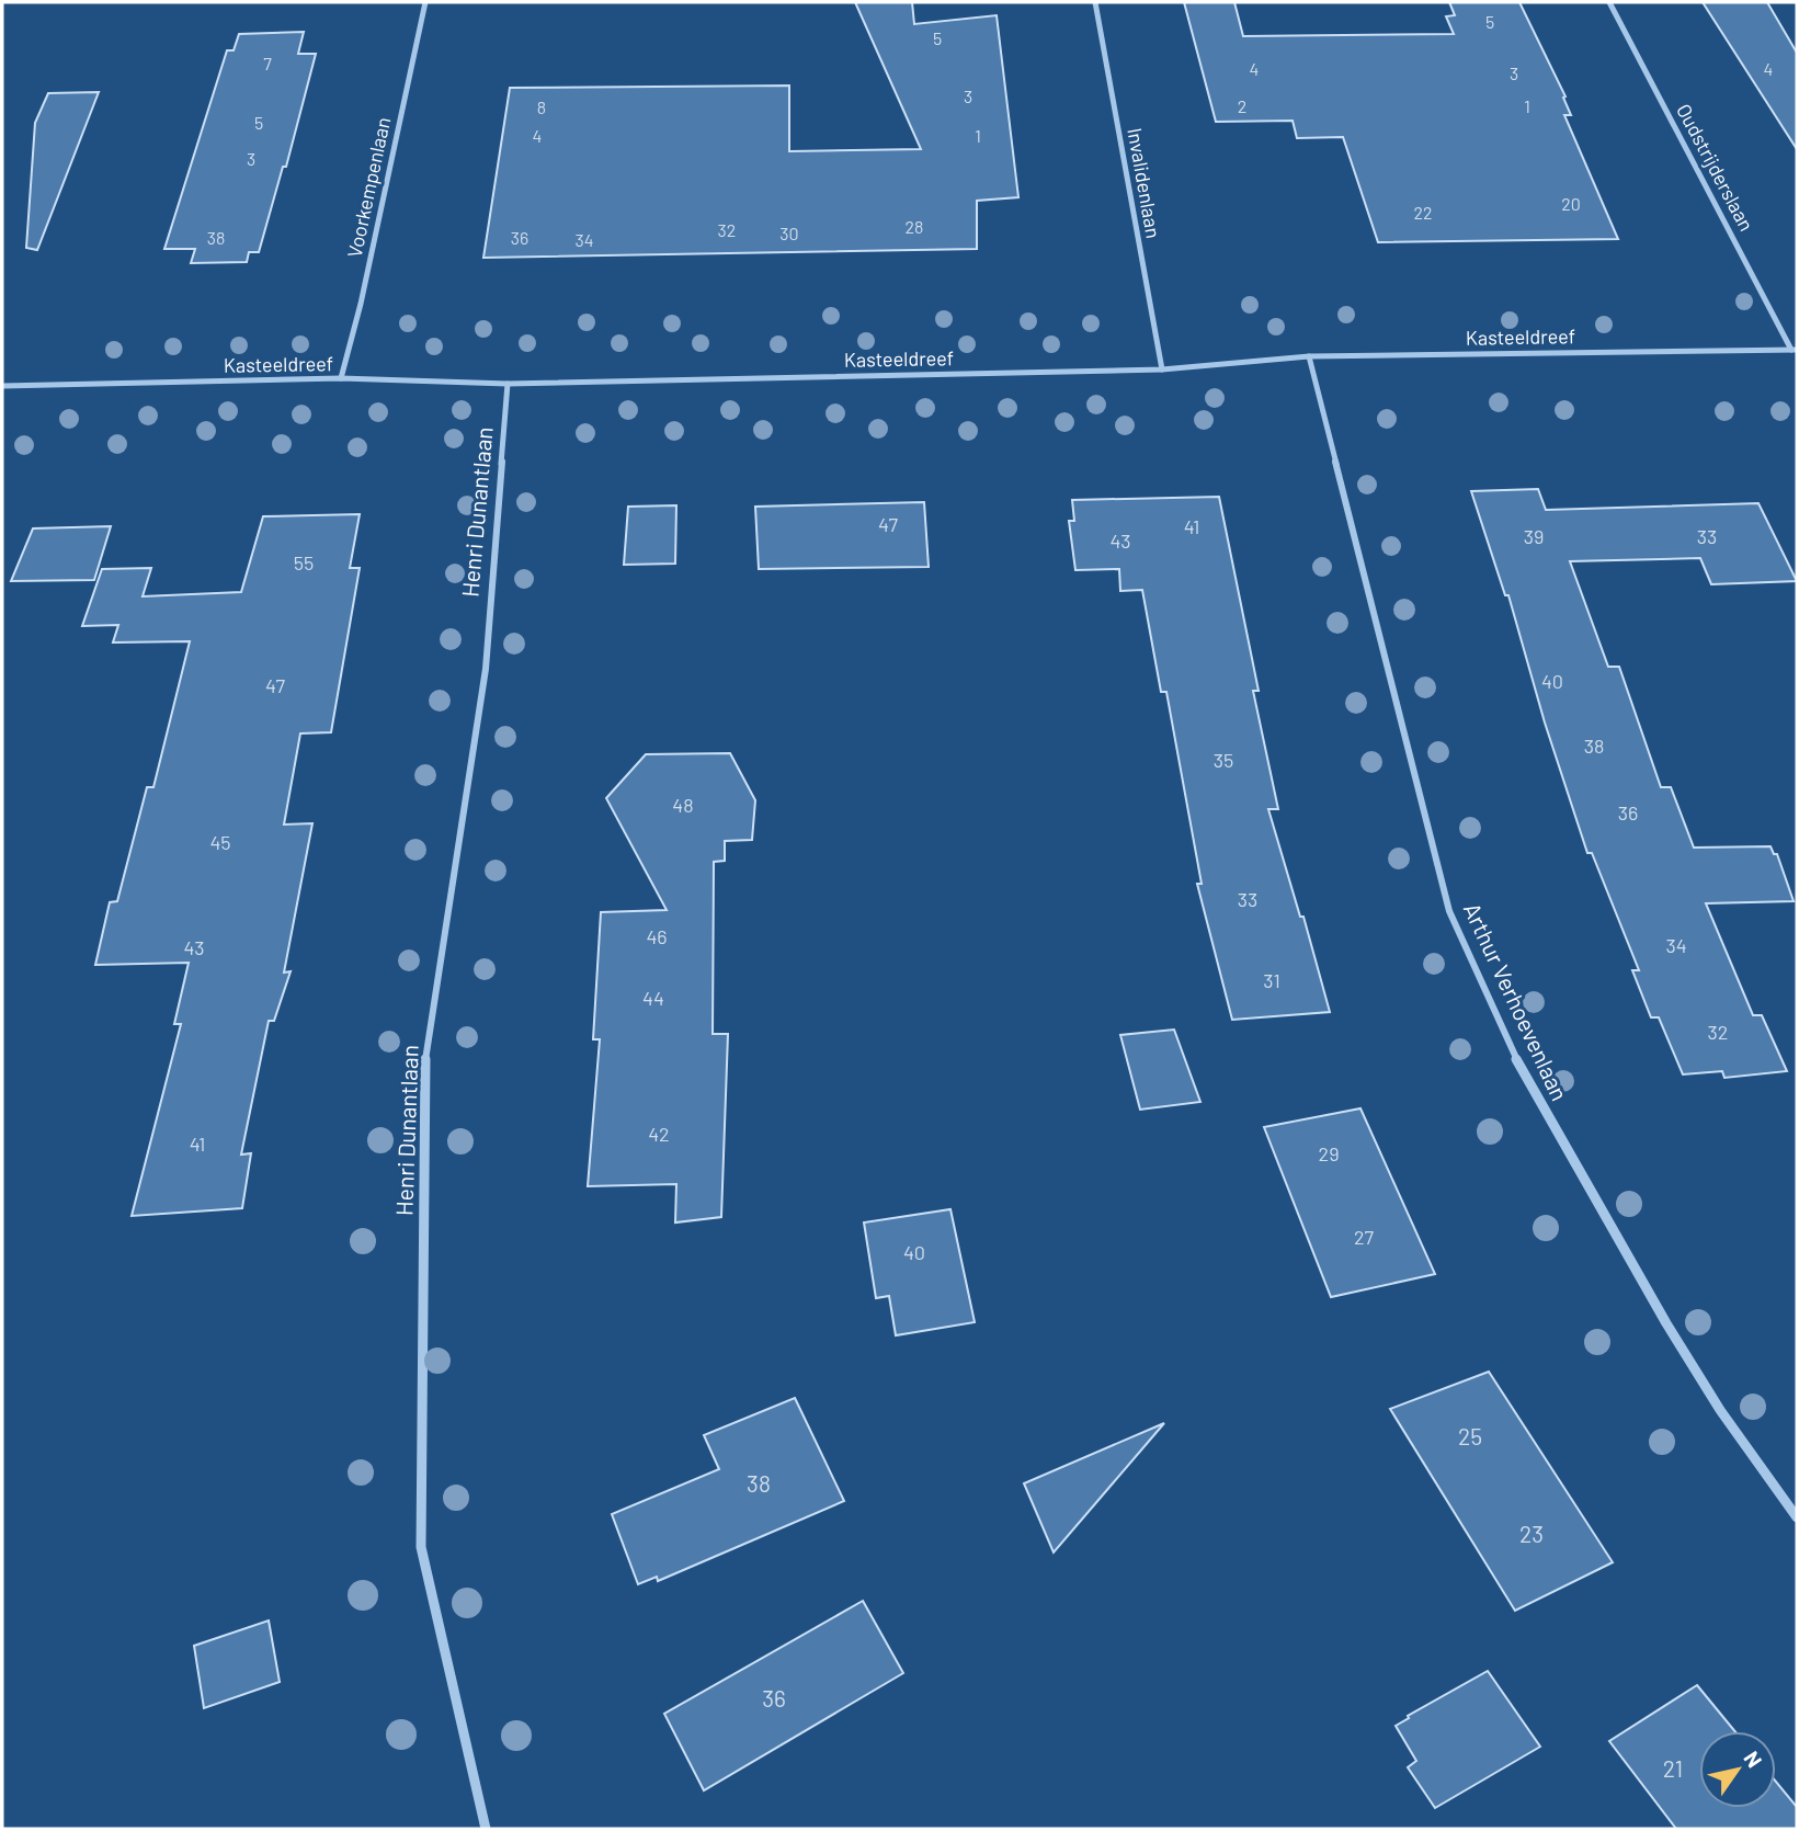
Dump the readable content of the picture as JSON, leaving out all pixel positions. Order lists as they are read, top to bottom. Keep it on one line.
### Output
{"streets":{"street":["Oudstrijderslaan","Invalidenlaan","Voorkempenlaan","Kasteeldreef","Henri Dunantlaan","Arthur Verhoevenlaan"]},"crossings":[["Oudstrijderslaan","Kasteeldreef"],["Invalidenlaan","Kasteeldreef"],["Voorkempenlaan","Kasteeldreef"],["Kasteeldreef","Henri Dunantlaan"],["Kasteeldreef","Arthur Verhoevenlaan"]],"house_numbers":["5","5","7","4","4","3","3","2","1","8","5","4","1","3","20","22","28","32","30","38","36","34","47","41","39","33","43","55","40","47","38","35","48","36","45","33","46","34","43","31","44","32","42","41","29","27","40","25","38","23","36","21"],"north":"top right"}
